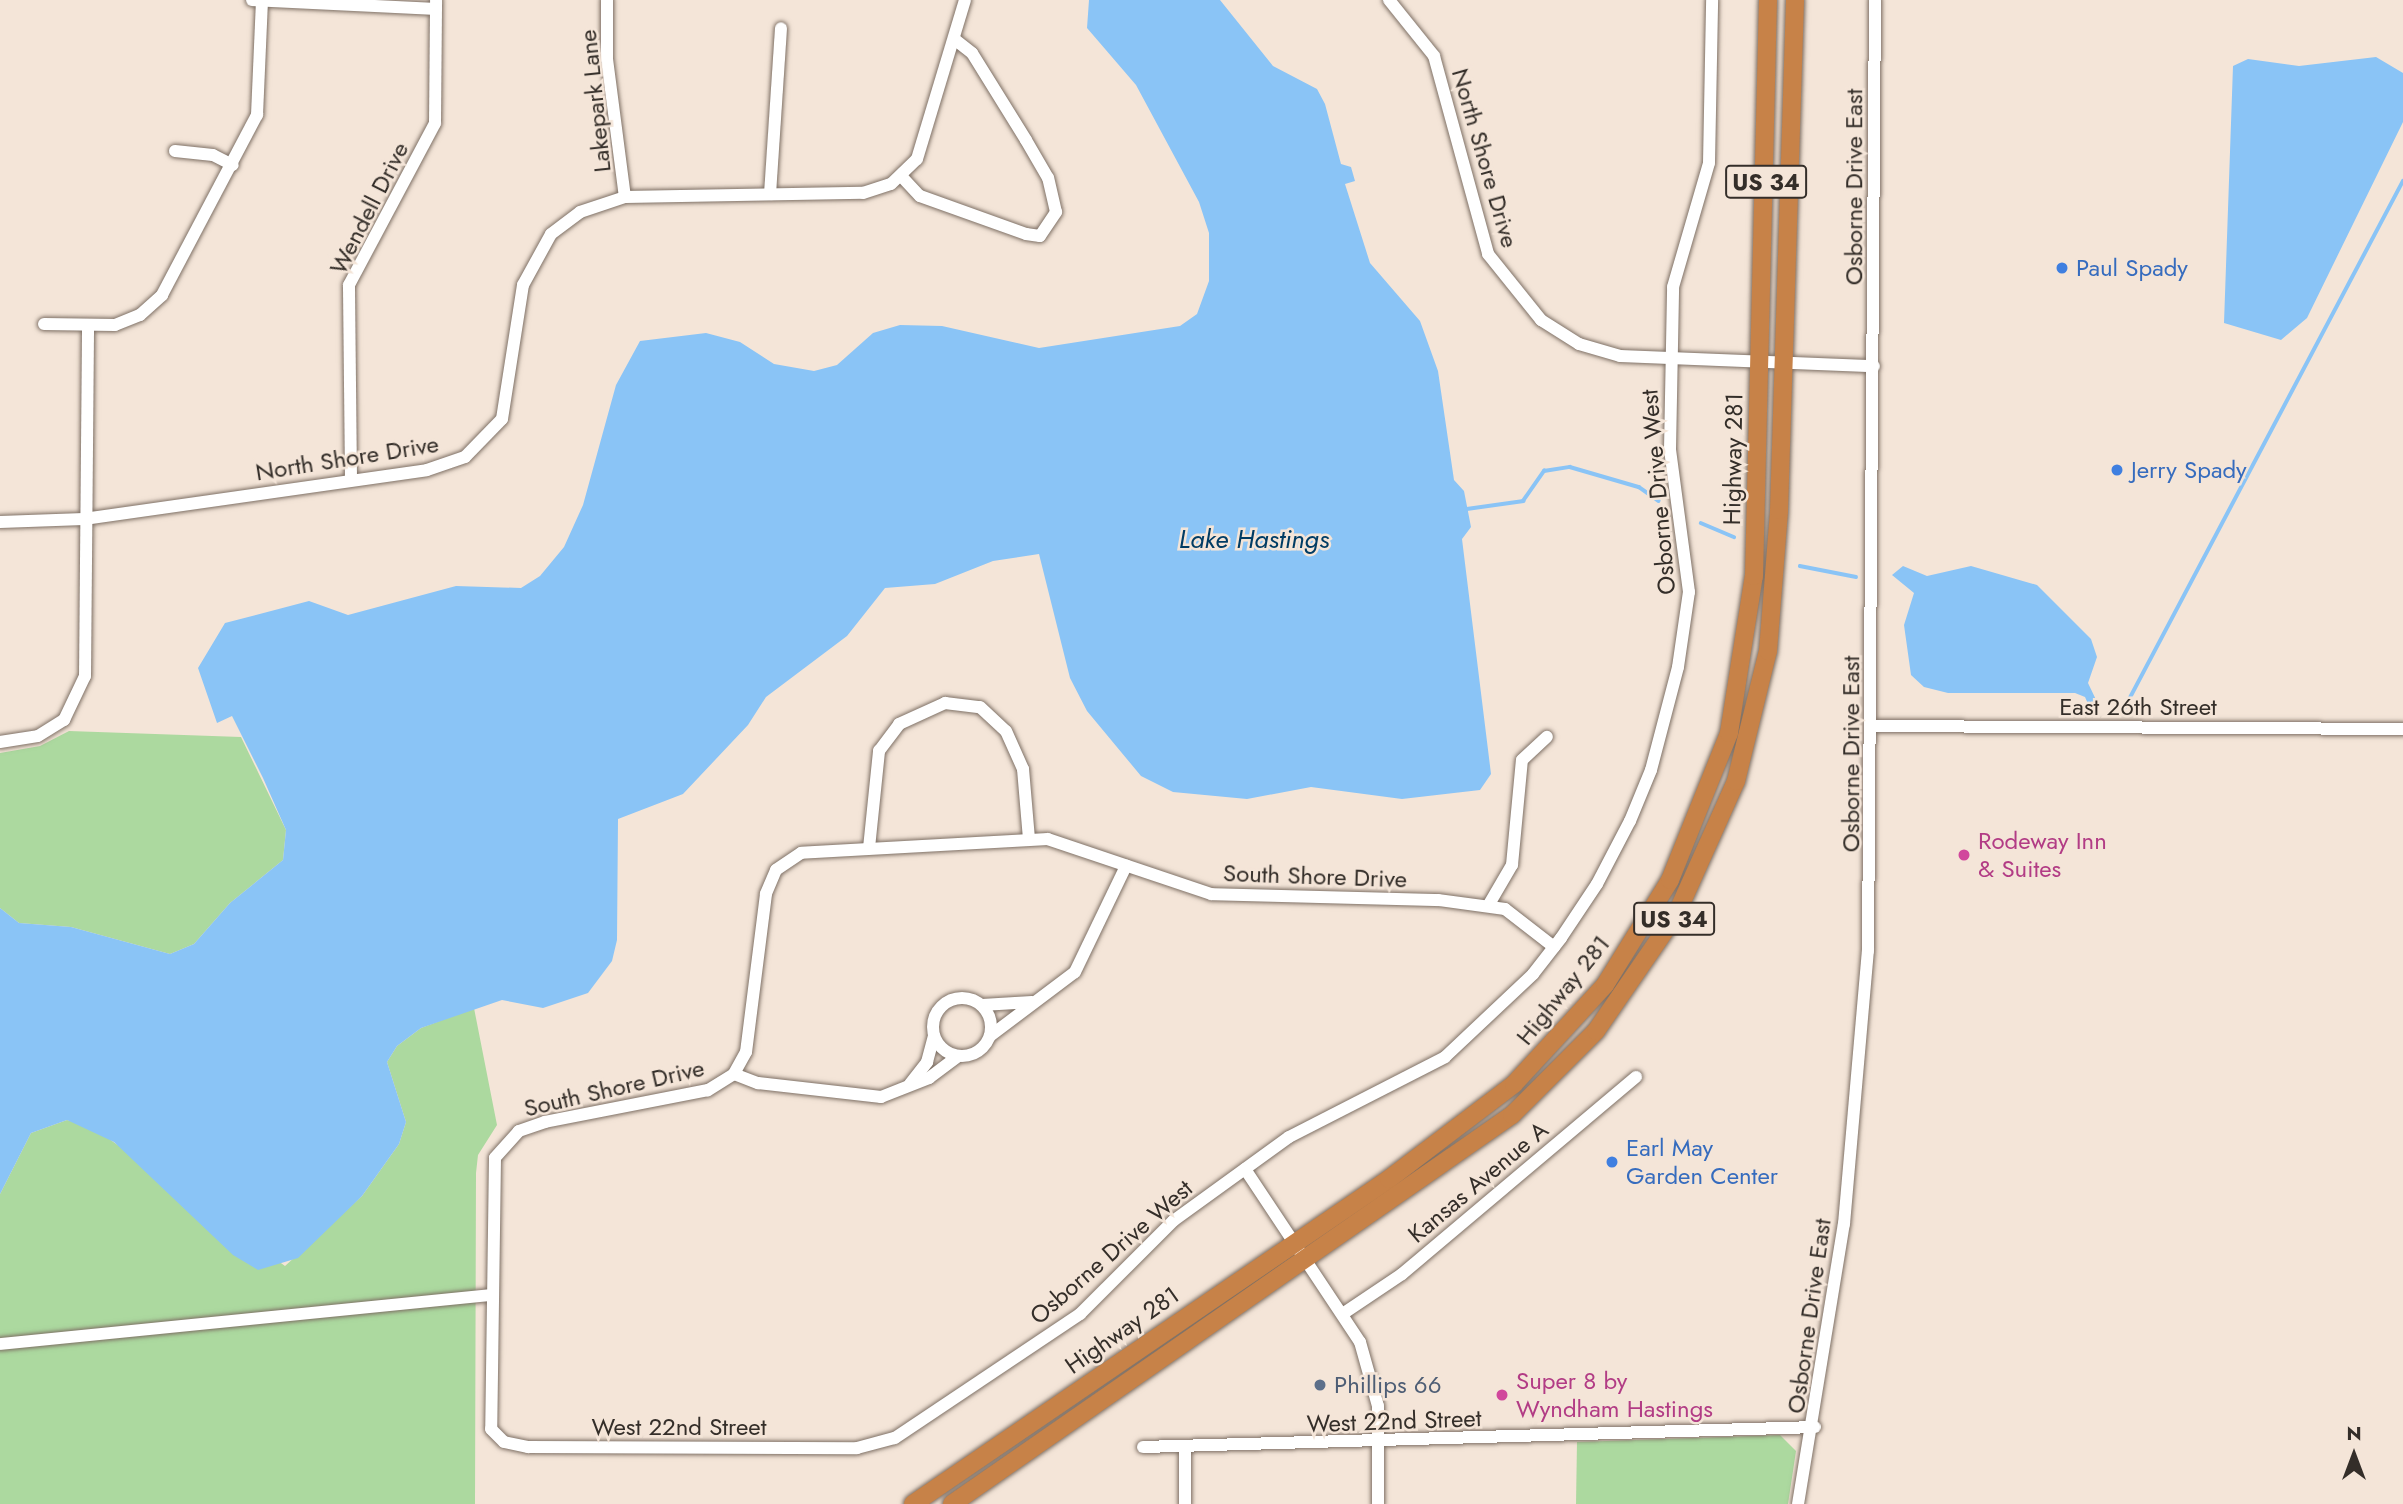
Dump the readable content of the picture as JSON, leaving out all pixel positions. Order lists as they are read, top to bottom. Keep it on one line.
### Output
{"streets":{"highway":["US 34","Highway 281"],"street":["Lakepark Lane","North Shore Drive","Osborne Drive East","Wendell Drive","Osborne Drive West","East 26th Street","South Shore Drive","Kansas Avenue A","West 22nd Street"]},"crossings":[["Lakepark Lane","North Shore Drive"],["North Shore Drive","Osborne Drive East"],["North Shore Drive","Wendell Drive"],["North Shore Drive","Highway 281"],["North Shore Drive","Osborne Drive West"],["Osborne Drive East","East 26th Street"],["Osborne Drive East","West 22nd Street"],["Osborne Drive West","South Shore Drive"],["Osborne Drive West","West 22nd Street"],["South Shore Drive","West 22nd Street"]],"water":["Lake Hastings"],"places":["Paul Spady","Jerry Spady","Rodeway Inn & Suites","Earl May Garden Center","Phillips 66","Super 8 by Wyndham Hastings"],"north":"top"}
